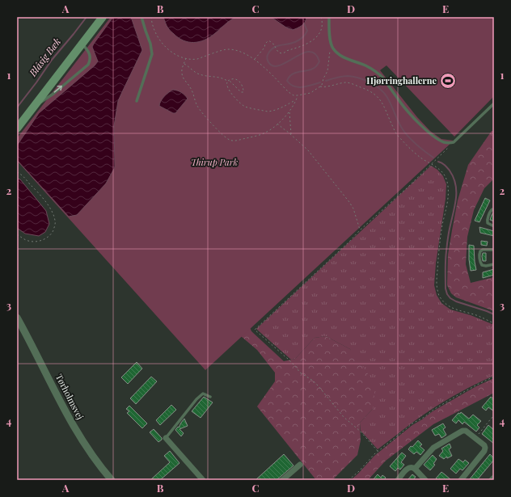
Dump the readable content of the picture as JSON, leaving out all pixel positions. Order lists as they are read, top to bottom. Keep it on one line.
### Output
{"streets":{"street":["Tørholmsvej"]},"water":["Blåsig Bæk"],"parks":["Thirup Park"],"places":{"sports":["Hjørringhallerne"]},"grid":{"columns":["A","B","C","D","E"],"rows":["1","2","3","4"]}}
